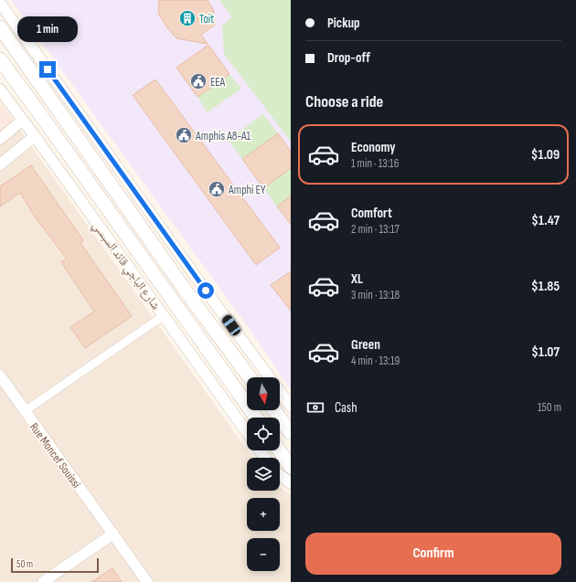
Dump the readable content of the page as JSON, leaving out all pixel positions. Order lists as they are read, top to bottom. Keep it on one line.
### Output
{"streets":{"street":["شارع الباجي قائد السبسي","Rue Moncef Souissi"]},"places":{"building":["Toit"],"public building":["EEA","Amphis A8-A1","Amphi EY"]},"scale_bar":"50 m","north":"bottom","page":{"banner":["Pickup","Drop-off"],"bubble":"1 min","heading":"Choose a ride","list":[{"name":"Economy","note":"1 min · 13:16","value":"$1.09"},{"name":"Comfort","note":"2 min · 13:17","value":"$1.47"},{"name":"XL","note":"3 min · 13:18","value":"$1.85"},{"name":"Green","note":"4 min · 13:19","value":"$1.07"}],"map_buttons":["+","−"],"pay":["Cash","150 m"],"buttons":"Confirm","scale":"50 m"}}
